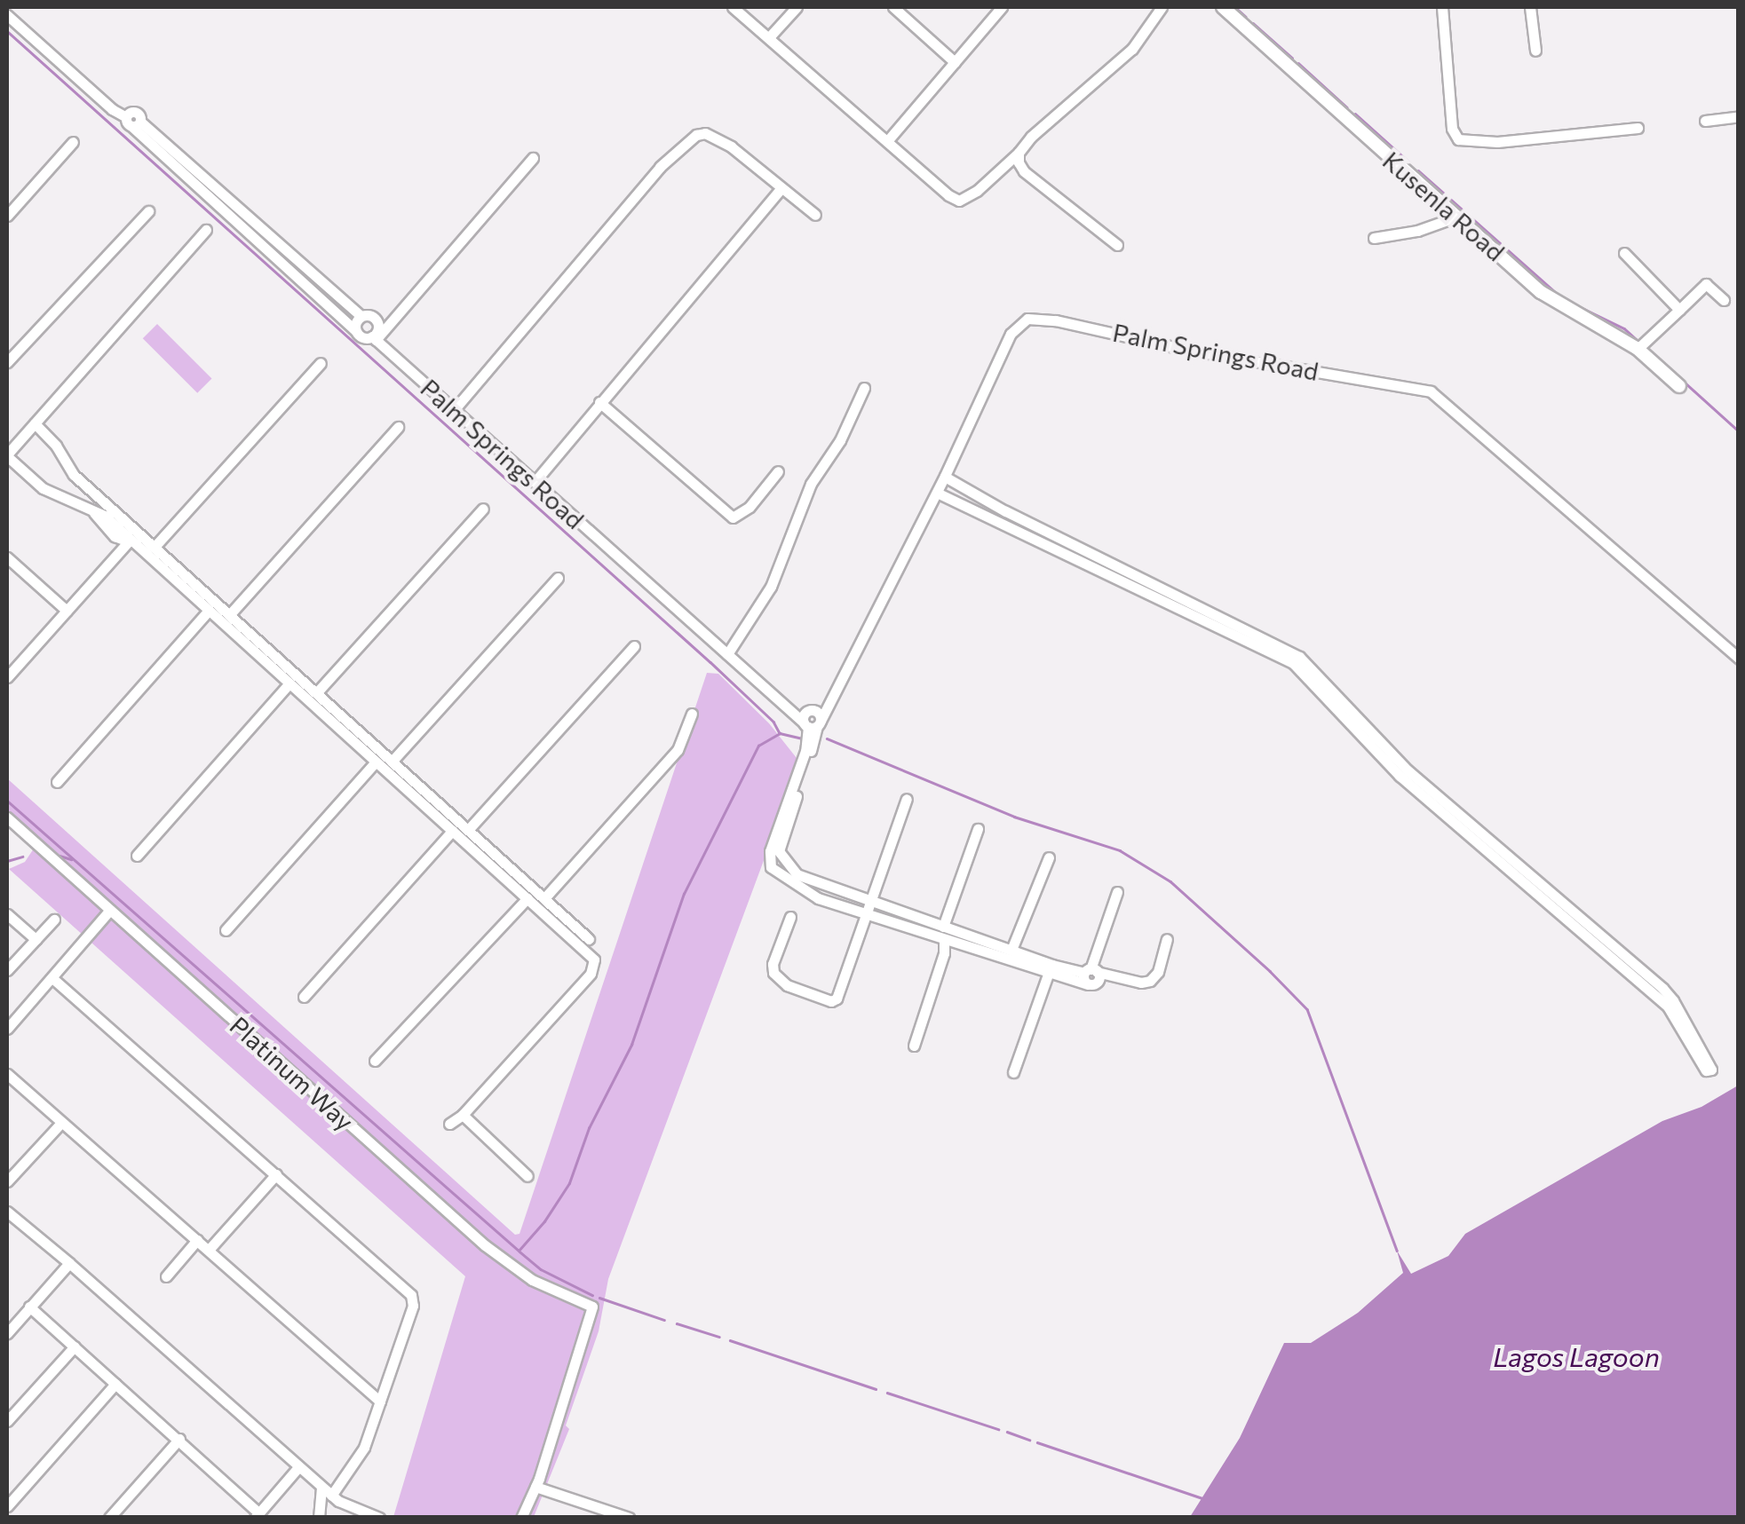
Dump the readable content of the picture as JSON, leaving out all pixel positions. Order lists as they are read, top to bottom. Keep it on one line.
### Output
{"streets":{"main road":["Kusenla Road"],"street":["Palm Springs Road","Platinum Way"]},"water":["Lagos Lagoon"]}
